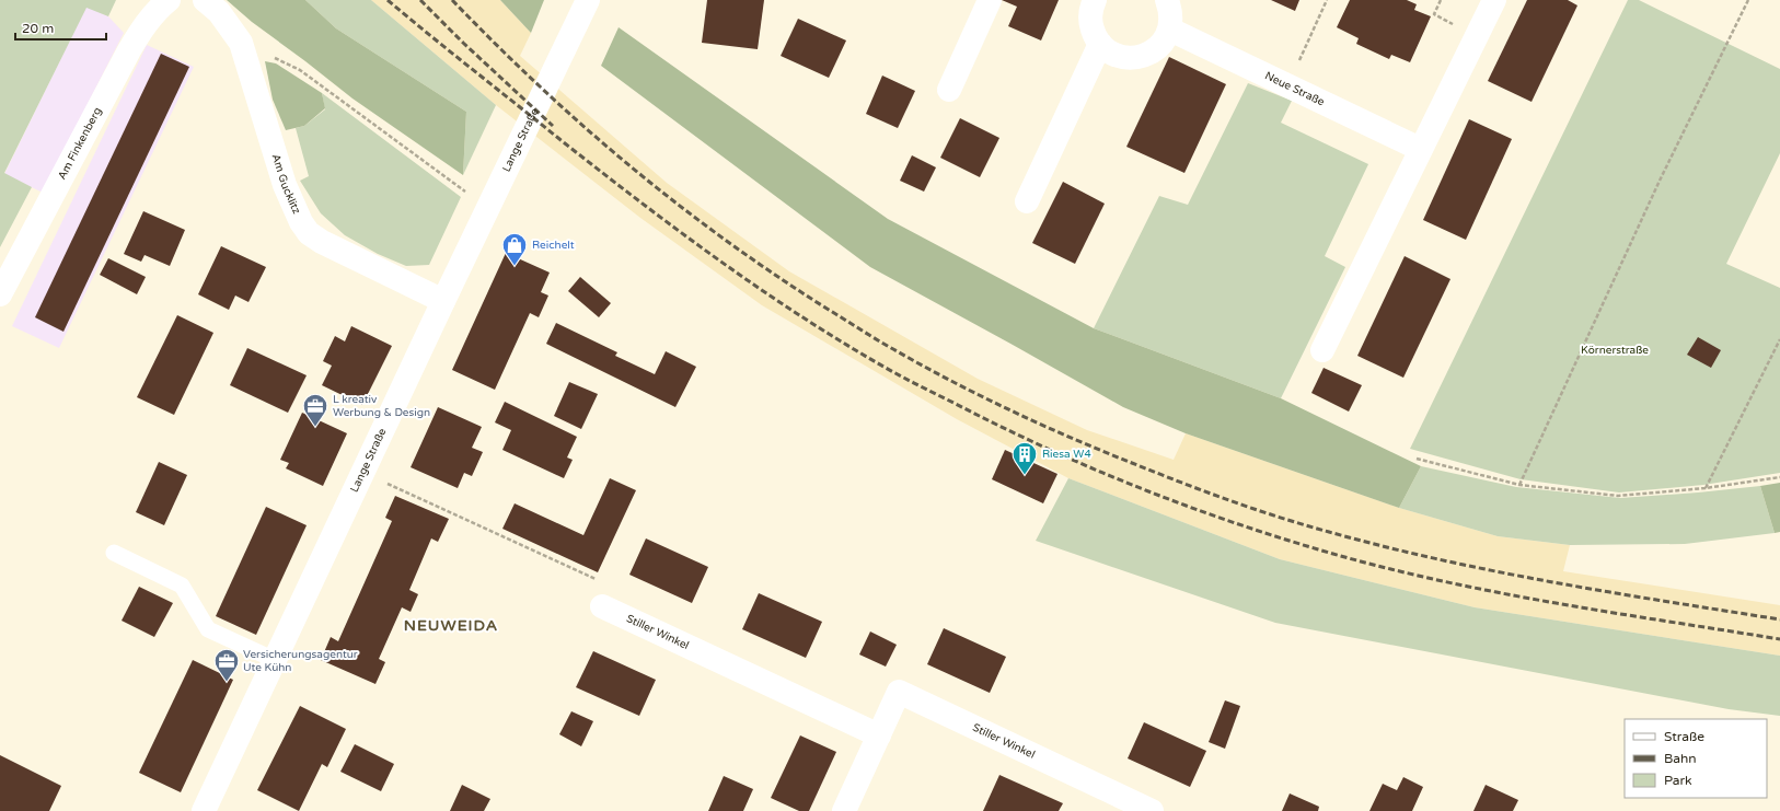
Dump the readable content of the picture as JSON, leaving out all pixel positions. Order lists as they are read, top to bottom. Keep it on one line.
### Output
{"streets":{"street":["Neue Straße","Lange Straße","Am Finkenberg","Am Gucklitz","Stiller Winkel"]},"crossings":[["Lange Straße","Am Gucklitz"]],"districts":["NEUWEIDA"],"parks":["Körnerstraße"],"places":{"shop":["Reichelt"],"office":["L kreativ Werbung & Design","Versicherungsagentur Ute Kühn"],"building":["Riesa W4"]},"legend":["Straße","Bahn","Park"],"scale_bar":"20 m"}
